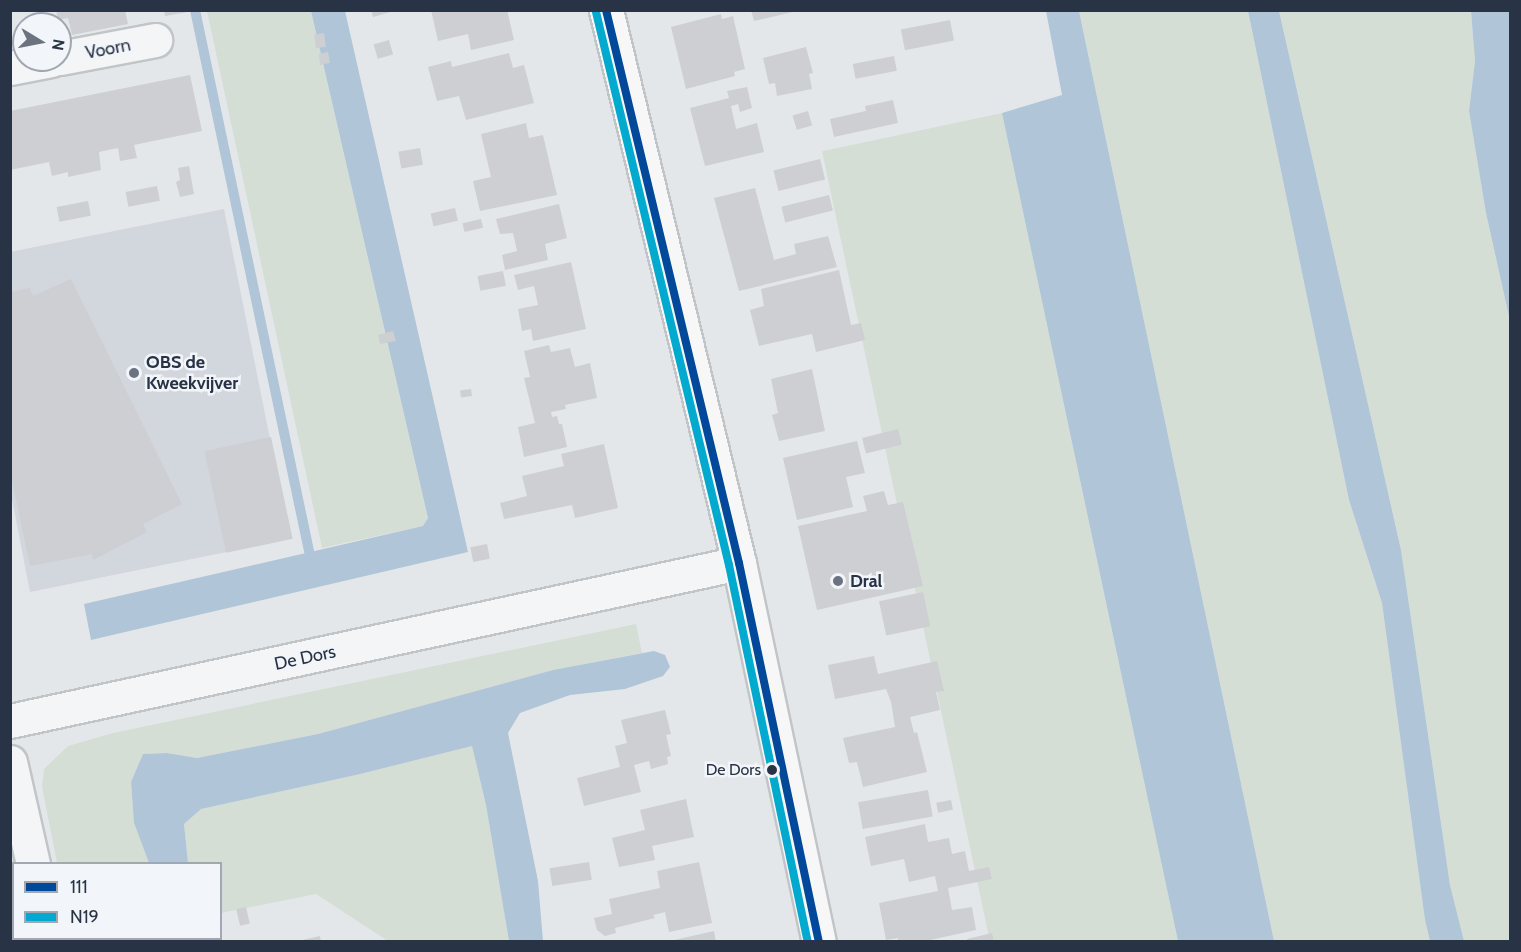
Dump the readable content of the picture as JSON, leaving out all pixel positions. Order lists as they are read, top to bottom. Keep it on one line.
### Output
{"streets":{"street":["Voorn","De Dors"]},"places":["OBS de Kweekvijver","Dral","De Dors"],"lines":["transit line 111","transit line N19"],"legend":["111","N19"],"north":"right"}
